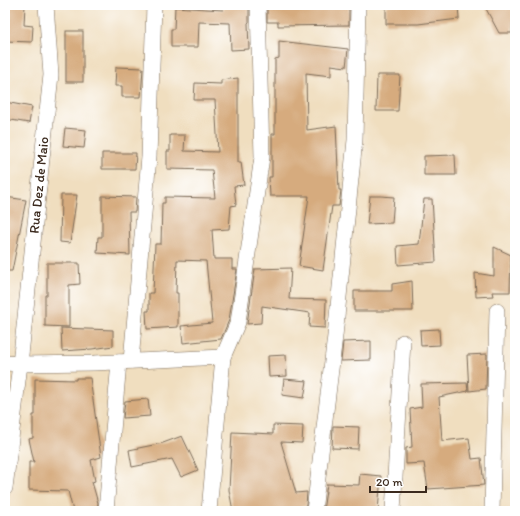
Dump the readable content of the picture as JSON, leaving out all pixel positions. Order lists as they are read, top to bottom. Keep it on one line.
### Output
{"streets":{"street":["Rua Dez de Maio"]},"scale_bar":"20 m"}
